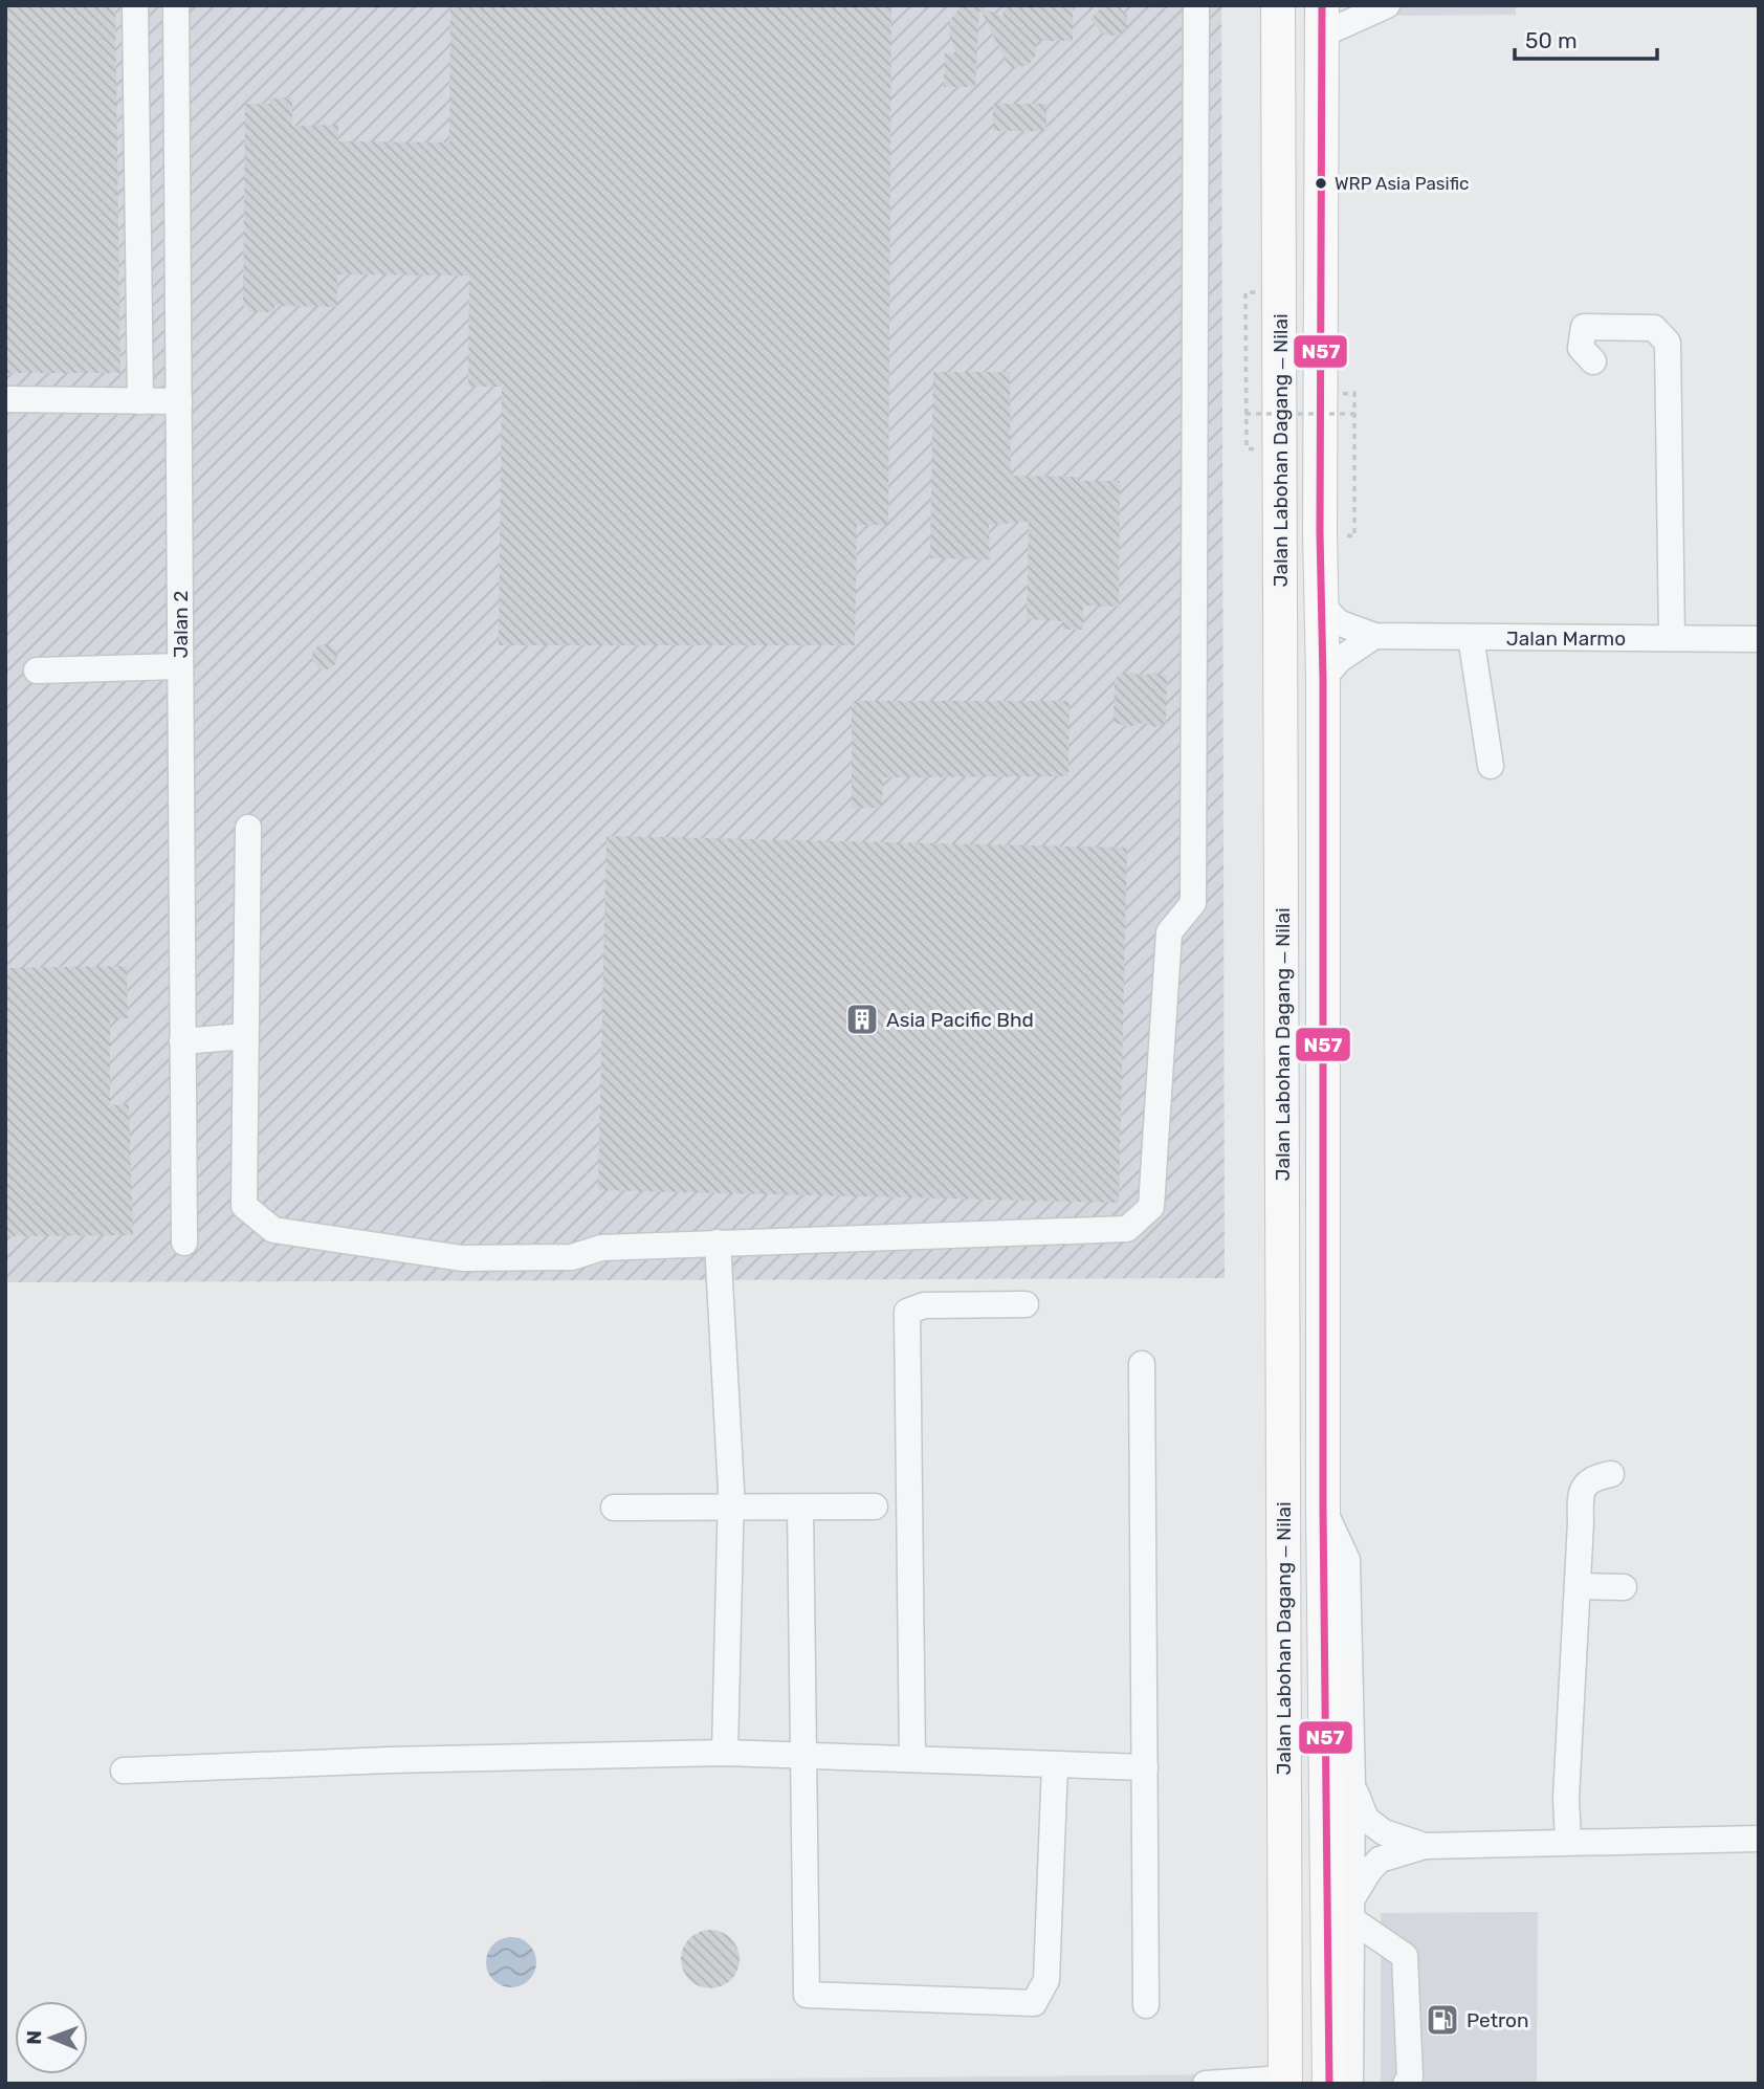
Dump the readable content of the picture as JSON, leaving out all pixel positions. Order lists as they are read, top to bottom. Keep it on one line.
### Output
{"streets":{"main road":["Jalan Labohan Dagang ‒ Nilai"],"street":["Jalan 2","Jalan Marmo"]},"places":{"other":["WRP Asia Pasific"],"building":["Asia Pacific Bhd"],"fuel station":["Petron"]},"lines":["transit line N57"],"scale_bar":"50 m","north":"left"}
